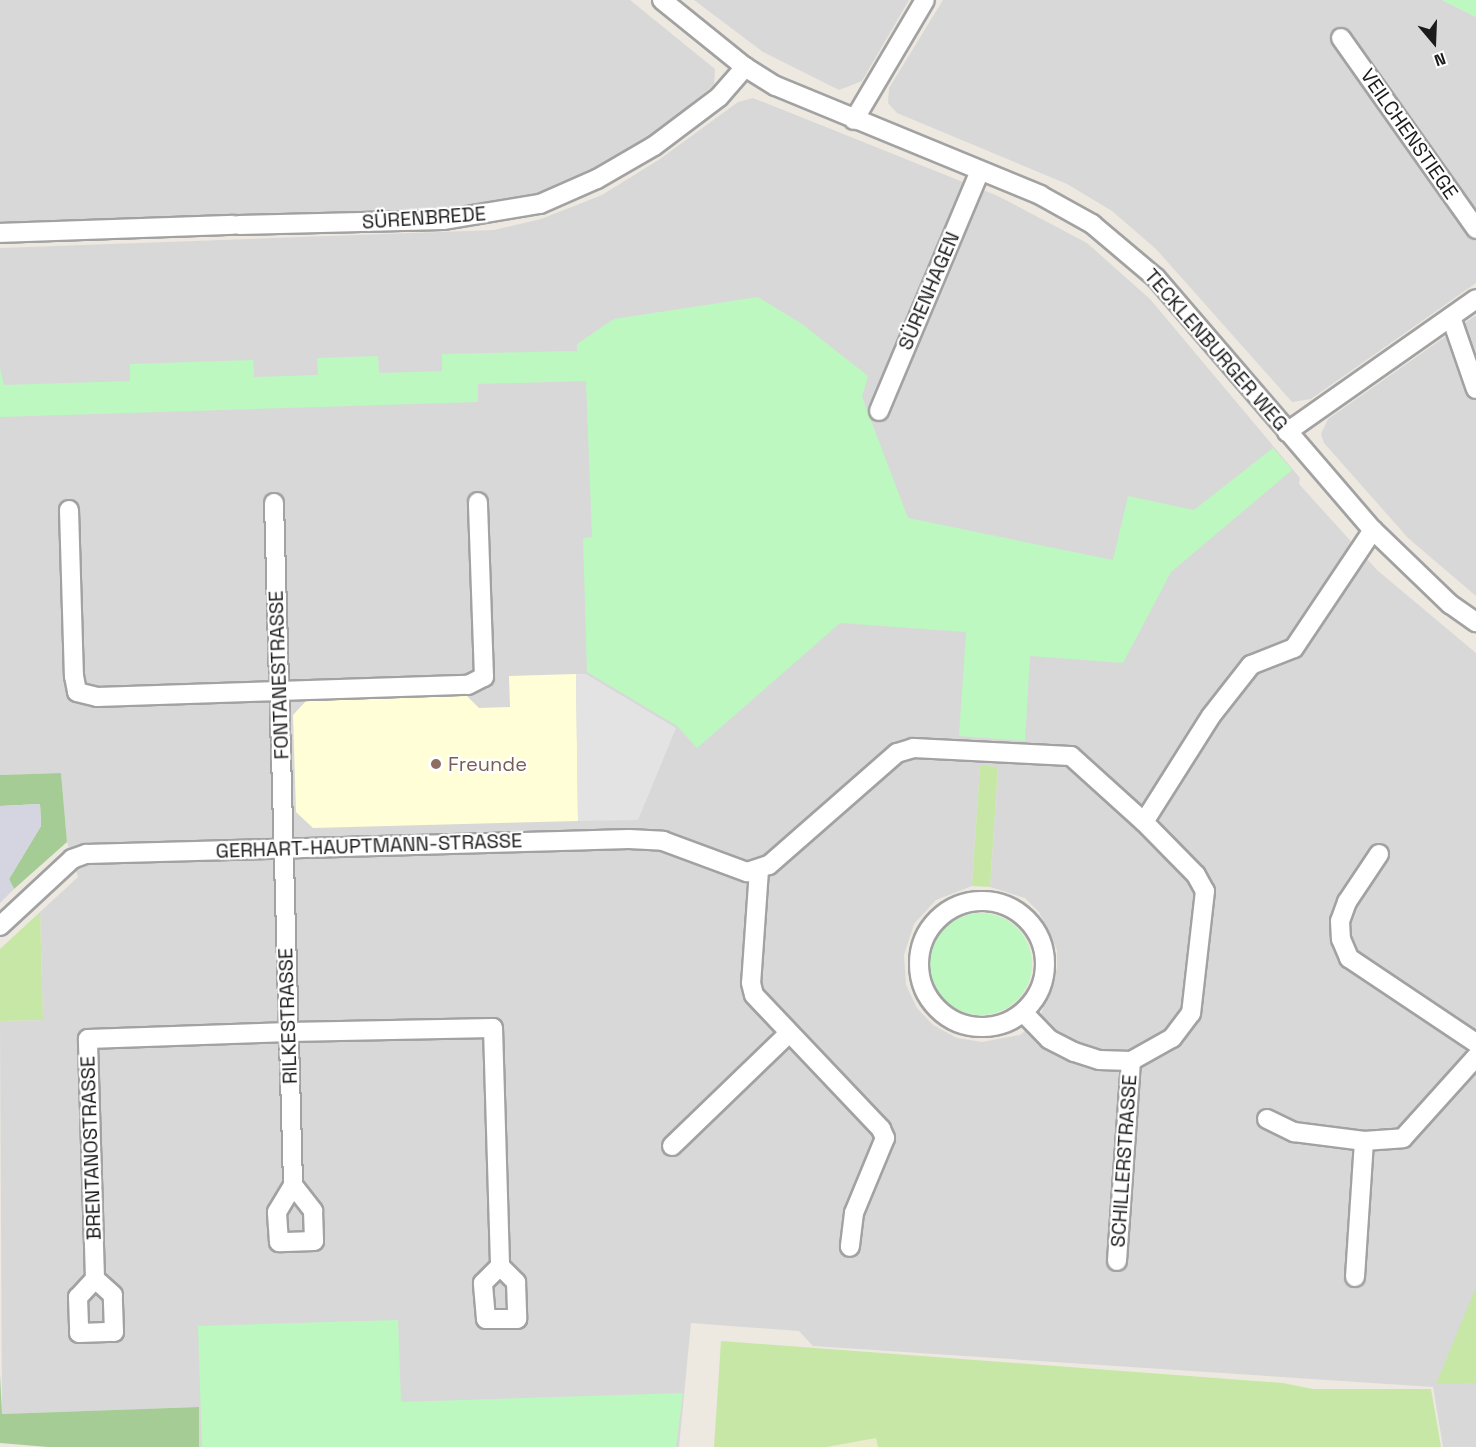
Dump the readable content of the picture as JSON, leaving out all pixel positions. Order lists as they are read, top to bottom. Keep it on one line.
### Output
{"streets":{"street":["VEILCHENSTIEGE","SÜRENBREDE","SÜRENHAGEN","TECKLENBURGER WEG","FONTANESTRASSE","GERHART-HAUPTMANN-STRASSE","RILKESTRASSE","BRENTANOSTRASSE","SCHILLERSTRASSE"]},"crossings":[["SÜRENBREDE","TECKLENBURGER WEG"],["SÜRENHAGEN","TECKLENBURGER WEG"],["FONTANESTRASSE","GERHART-HAUPTMANN-STRASSE"],["FONTANESTRASSE","RILKESTRASSE"],["GERHART-HAUPTMANN-STRASSE","RILKESTRASSE"],["GERHART-HAUPTMANN-STRASSE","SCHILLERSTRASSE"],["RILKESTRASSE","BRENTANOSTRASSE"]],"places":["Freunde"],"north":"bottom"}
